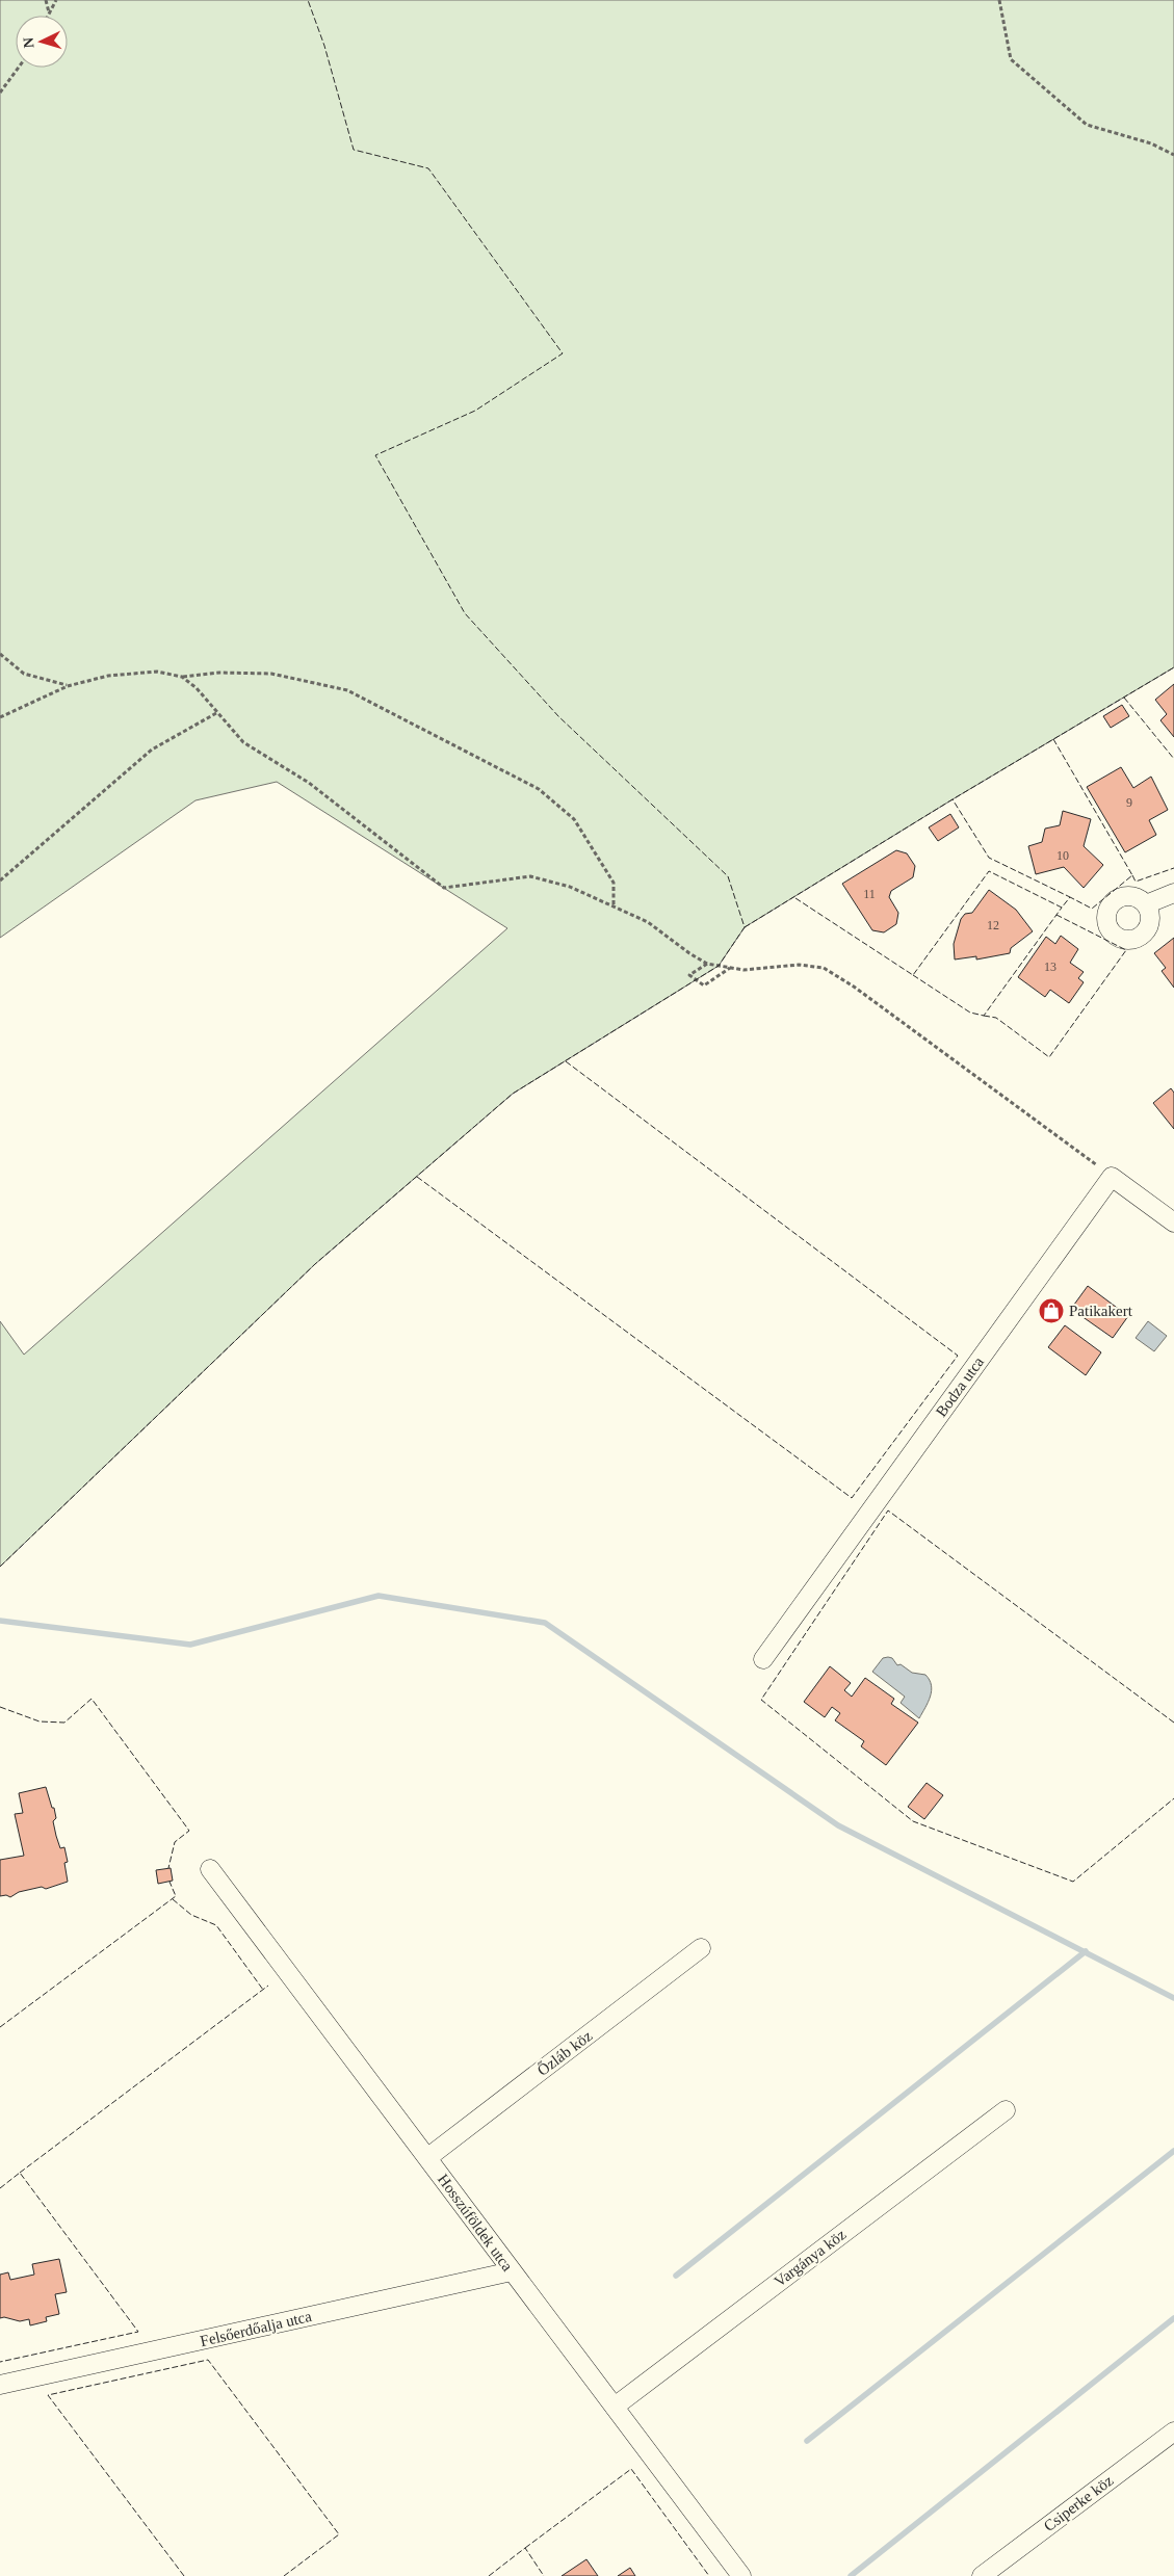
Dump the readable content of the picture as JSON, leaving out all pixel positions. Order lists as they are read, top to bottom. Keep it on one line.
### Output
{"streets":{"street":["Bodza utca","Őzláb köz","Hosszúföldek utca","Vargánya köz","Felsőerdőalja utca","Csiperke köz"]},"crossings":[["Őzláb köz","Hosszúföldek utca"],["Hosszúföldek utca","Vargánya köz"],["Hosszúföldek utca","Felsőerdőalja utca"]],"places":{"shop":["Patikakert"]},"house_numbers":["9","10","11","12","13"],"north":"left"}
